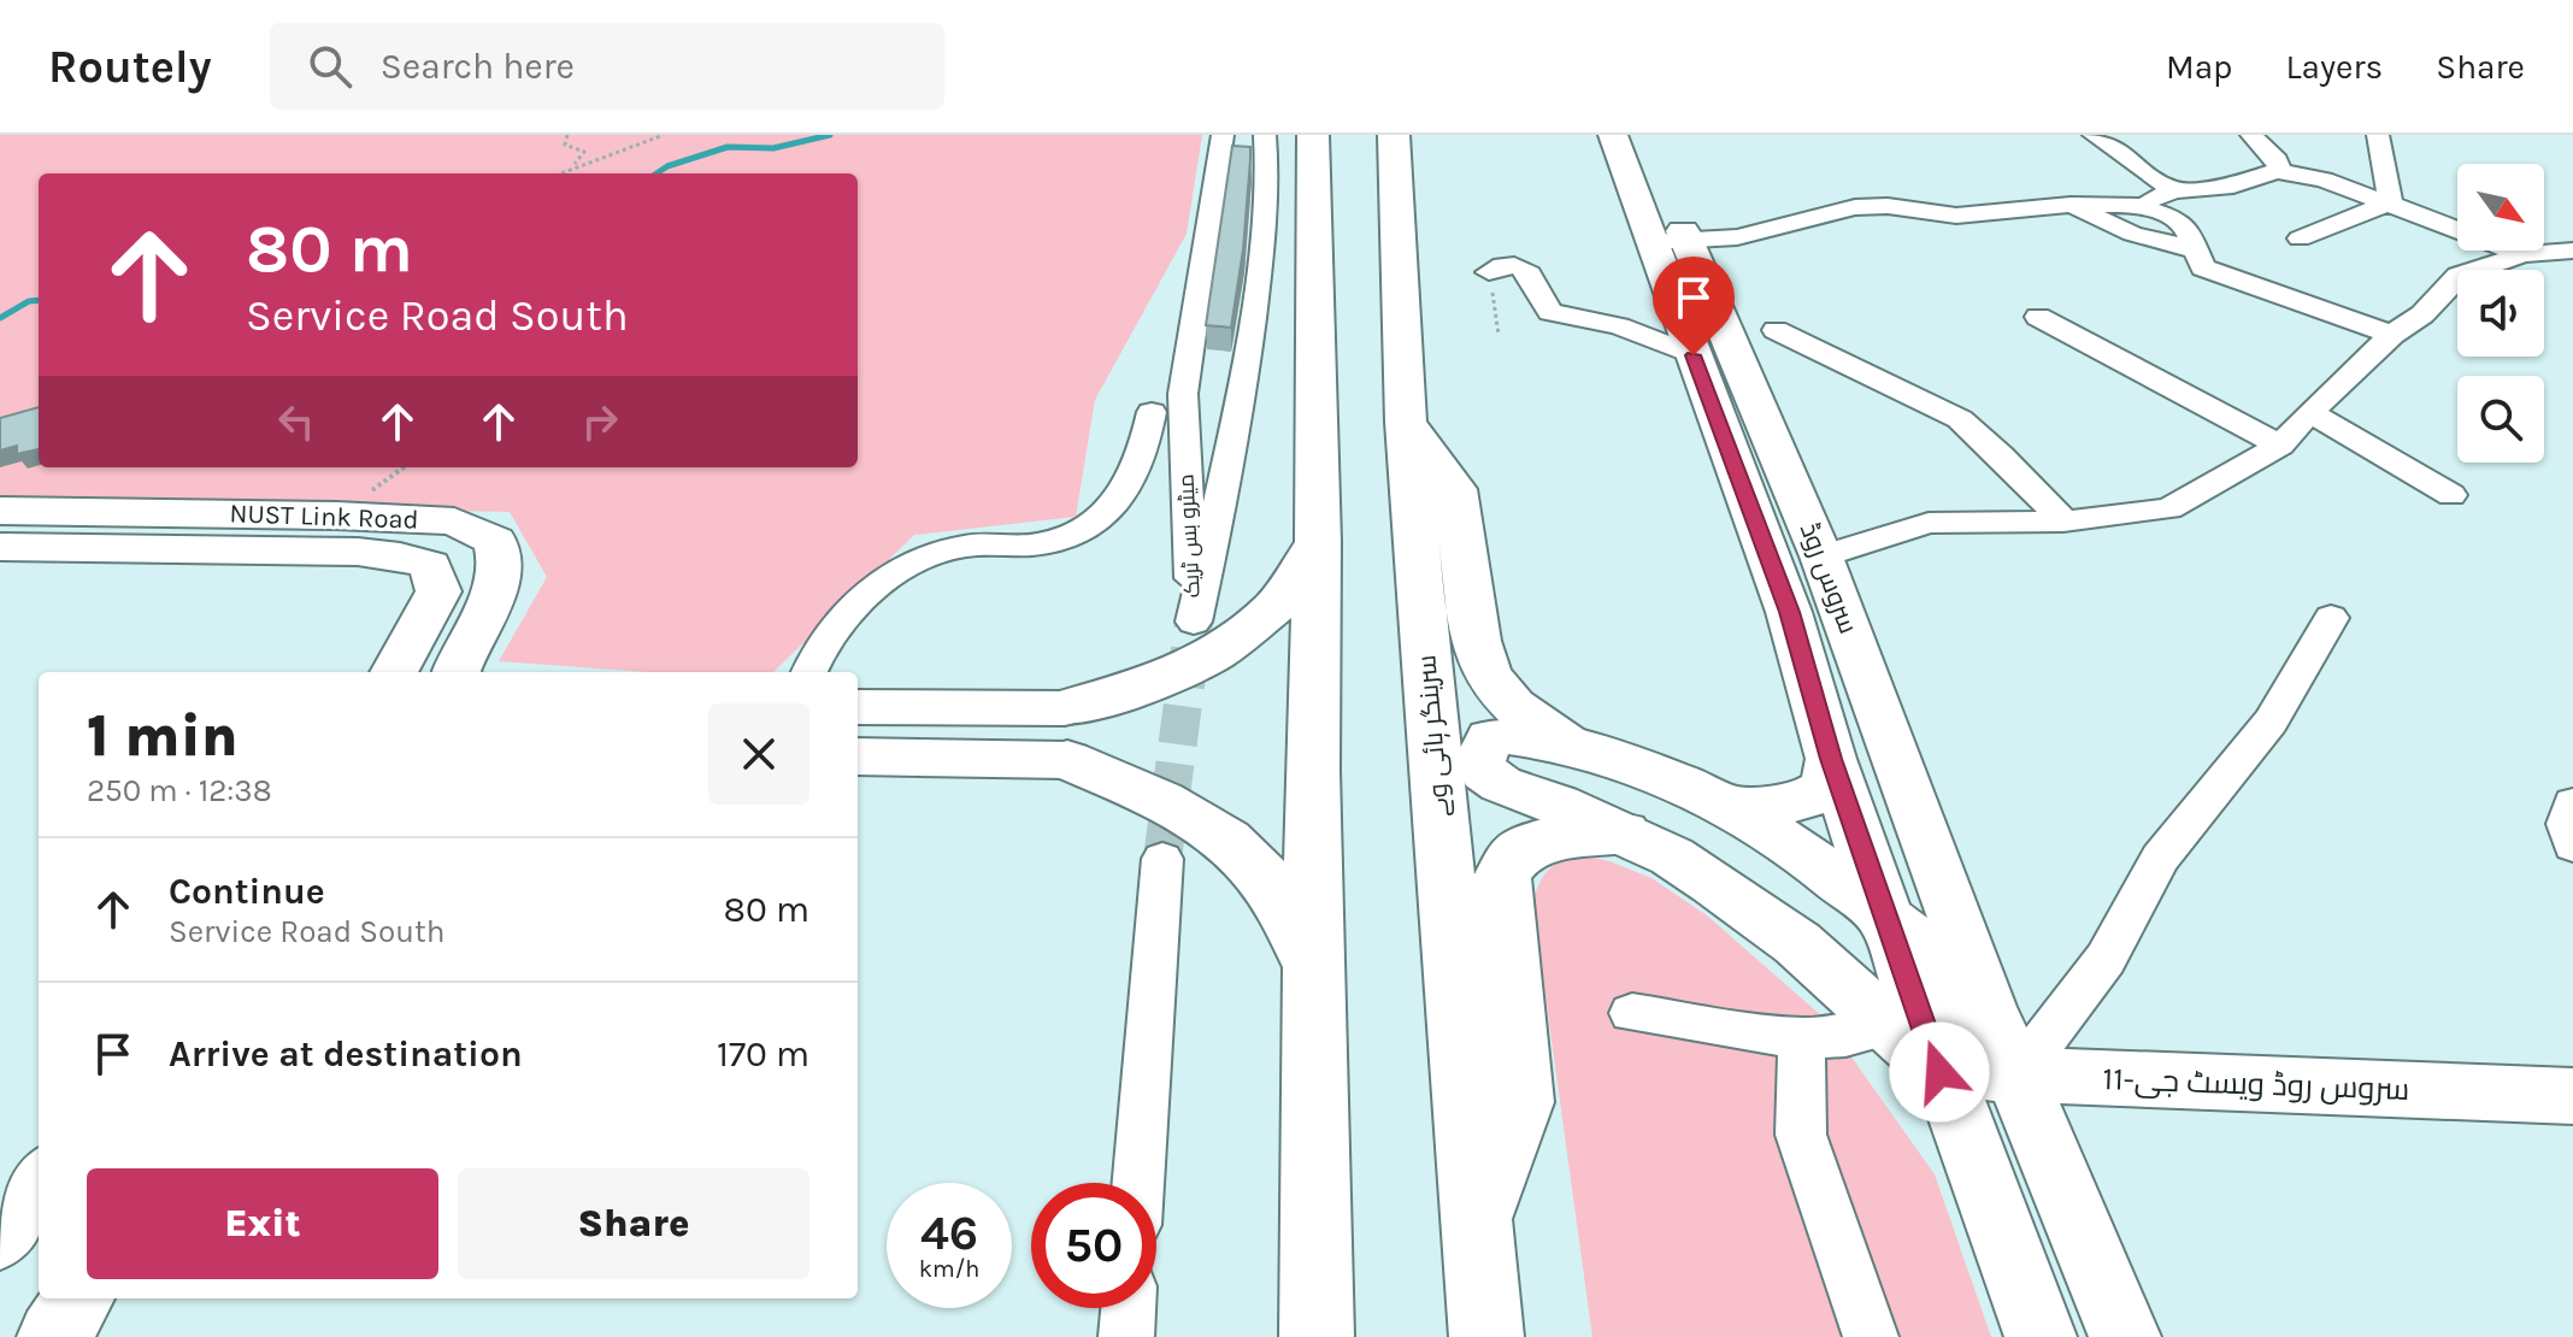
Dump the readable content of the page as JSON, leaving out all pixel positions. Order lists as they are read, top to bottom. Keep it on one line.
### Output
{"streets":{"highway":["سرینگر ہائی وے"],"main road":["NUST Link Road","سروس روڈ","سروس روڈ ویسٹ جی-11"],"street":["میٹرو بس ٹریک"]},"crossings":[["سروس روڈ","سروس روڈ ویسٹ جی-11"]],"north":"bottom right","page":{"header":"Routely","search":"Search here","nav":["Map","Layers","Share"],"turn":["80 m","Service Road South"],"heading":["1 min","250 m · 12:38"],"list":[{"name":"Continue","note":"Service Road South","value":"80 m"},{"name":"Arrive at destination","value":"170 m"}],"buttons":["Exit","Share"],"speed":"46 km/h","limit":"50"}}
